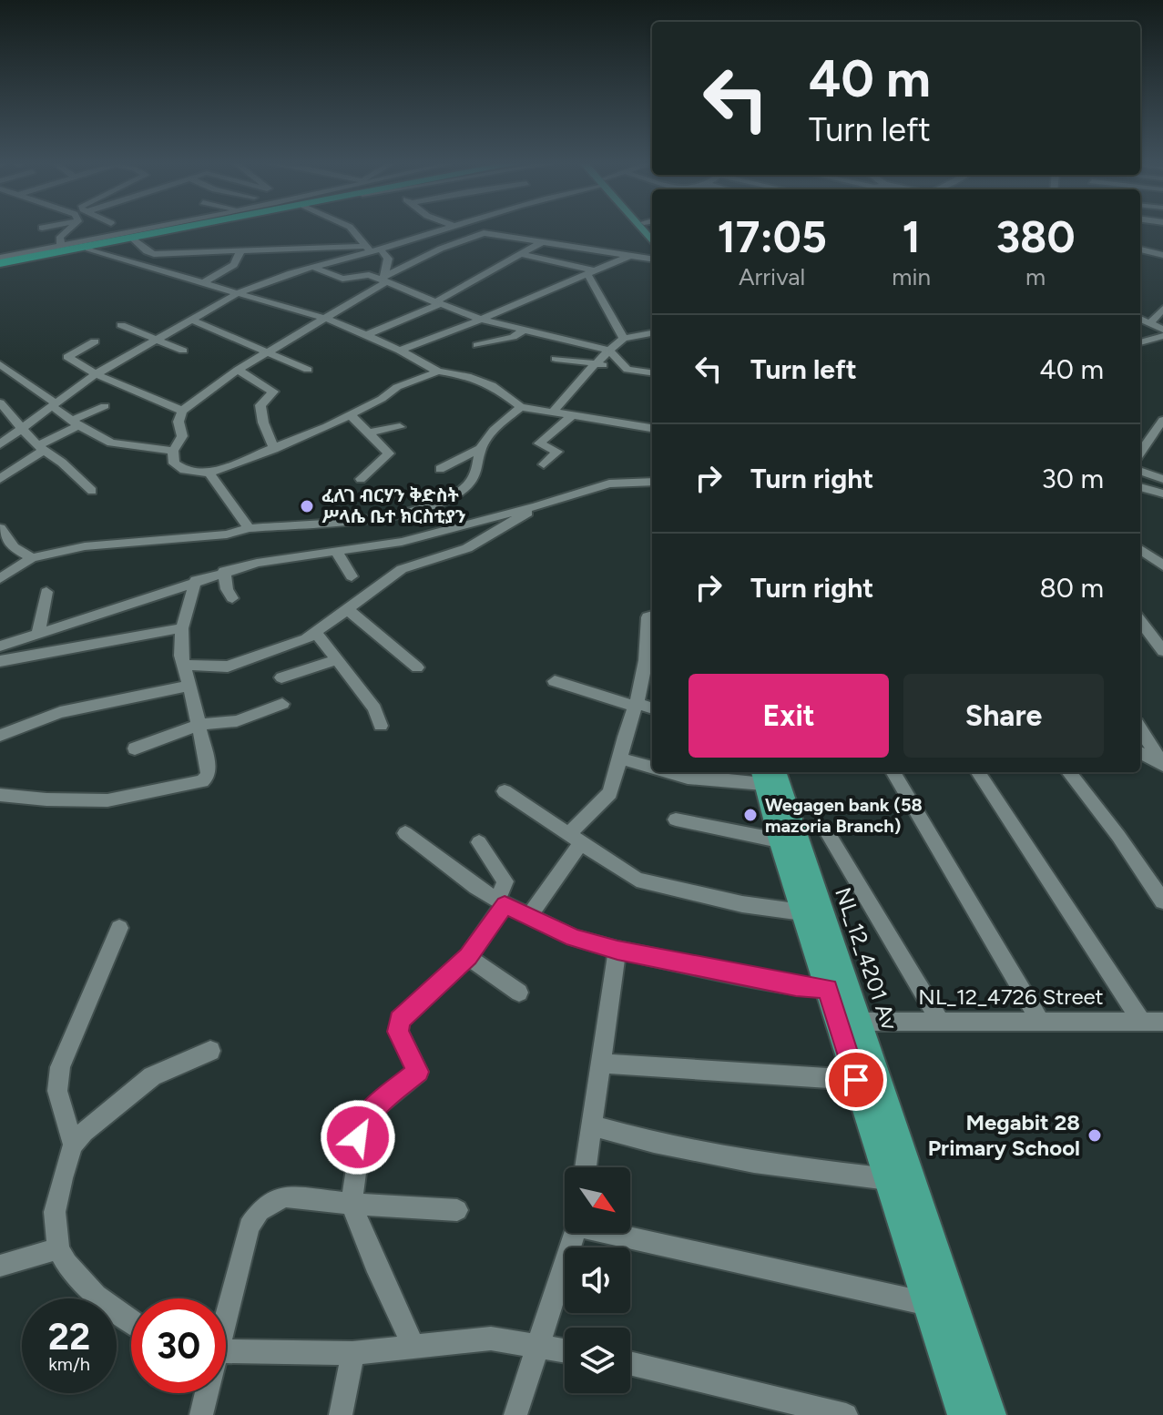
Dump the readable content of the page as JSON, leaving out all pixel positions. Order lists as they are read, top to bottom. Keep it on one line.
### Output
{"streets":{"main road":["NL_12_4201 Av"],"street":["NL_12_4726 Street"]},"crossings":[["NL_12_4201 Av","NL_12_4726 Street"]],"places":["ፈለገ ብርሃን ቅድስት ሥላሴ ቤተ ክርስቲያን","Wegagen bank (58 mazoria Branch)","Megabit 28 Primary School"],"north":"bottom right","page":{"turn":["40 m","Turn left"],"eta":["17:05","Arrival","1","min","380","m"],"list":[{"name":"Turn left","value":"40 m"},{"name":"Turn right","value":"30 m"},{"name":"Turn right","value":"80 m"}],"buttons":["Exit","Share"],"speed":"22 km/h","limit":"30"}}
